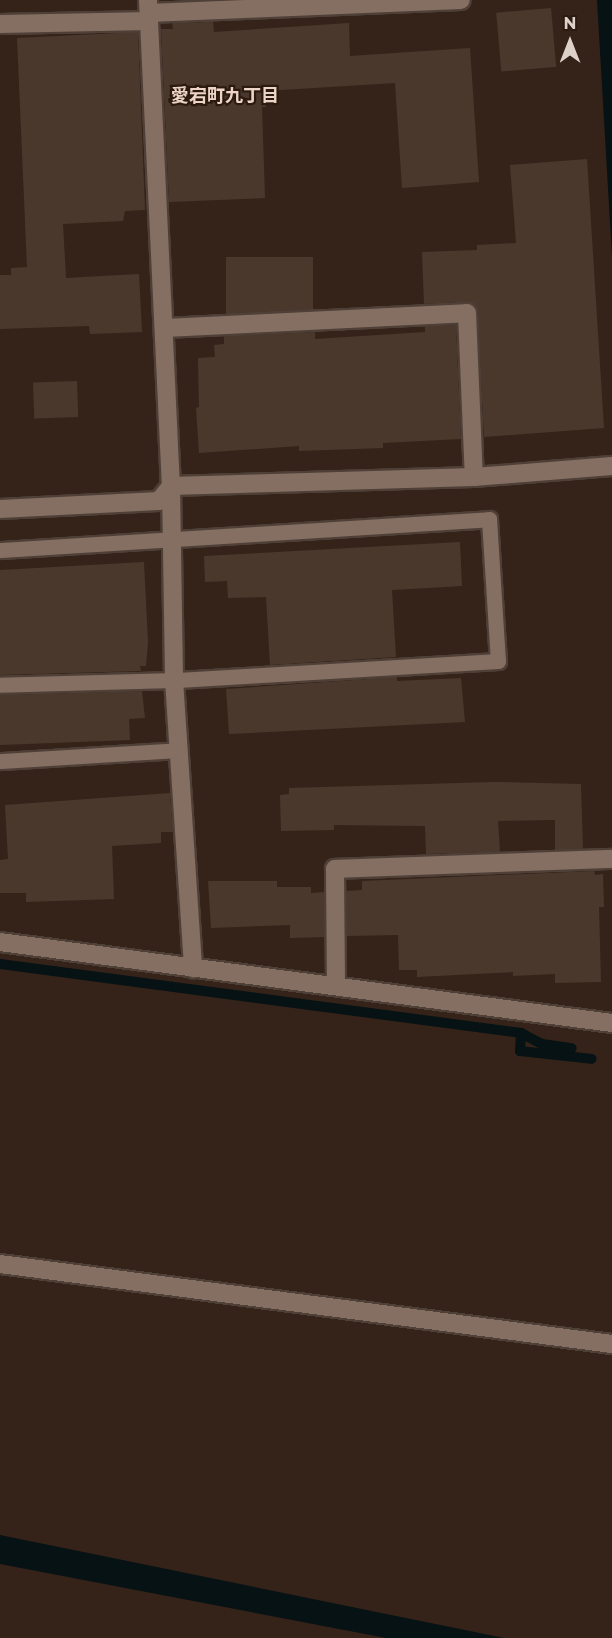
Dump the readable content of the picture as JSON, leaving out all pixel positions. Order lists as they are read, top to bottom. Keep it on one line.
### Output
{"districts":["愛宕町九丁目"],"north":"top"}
